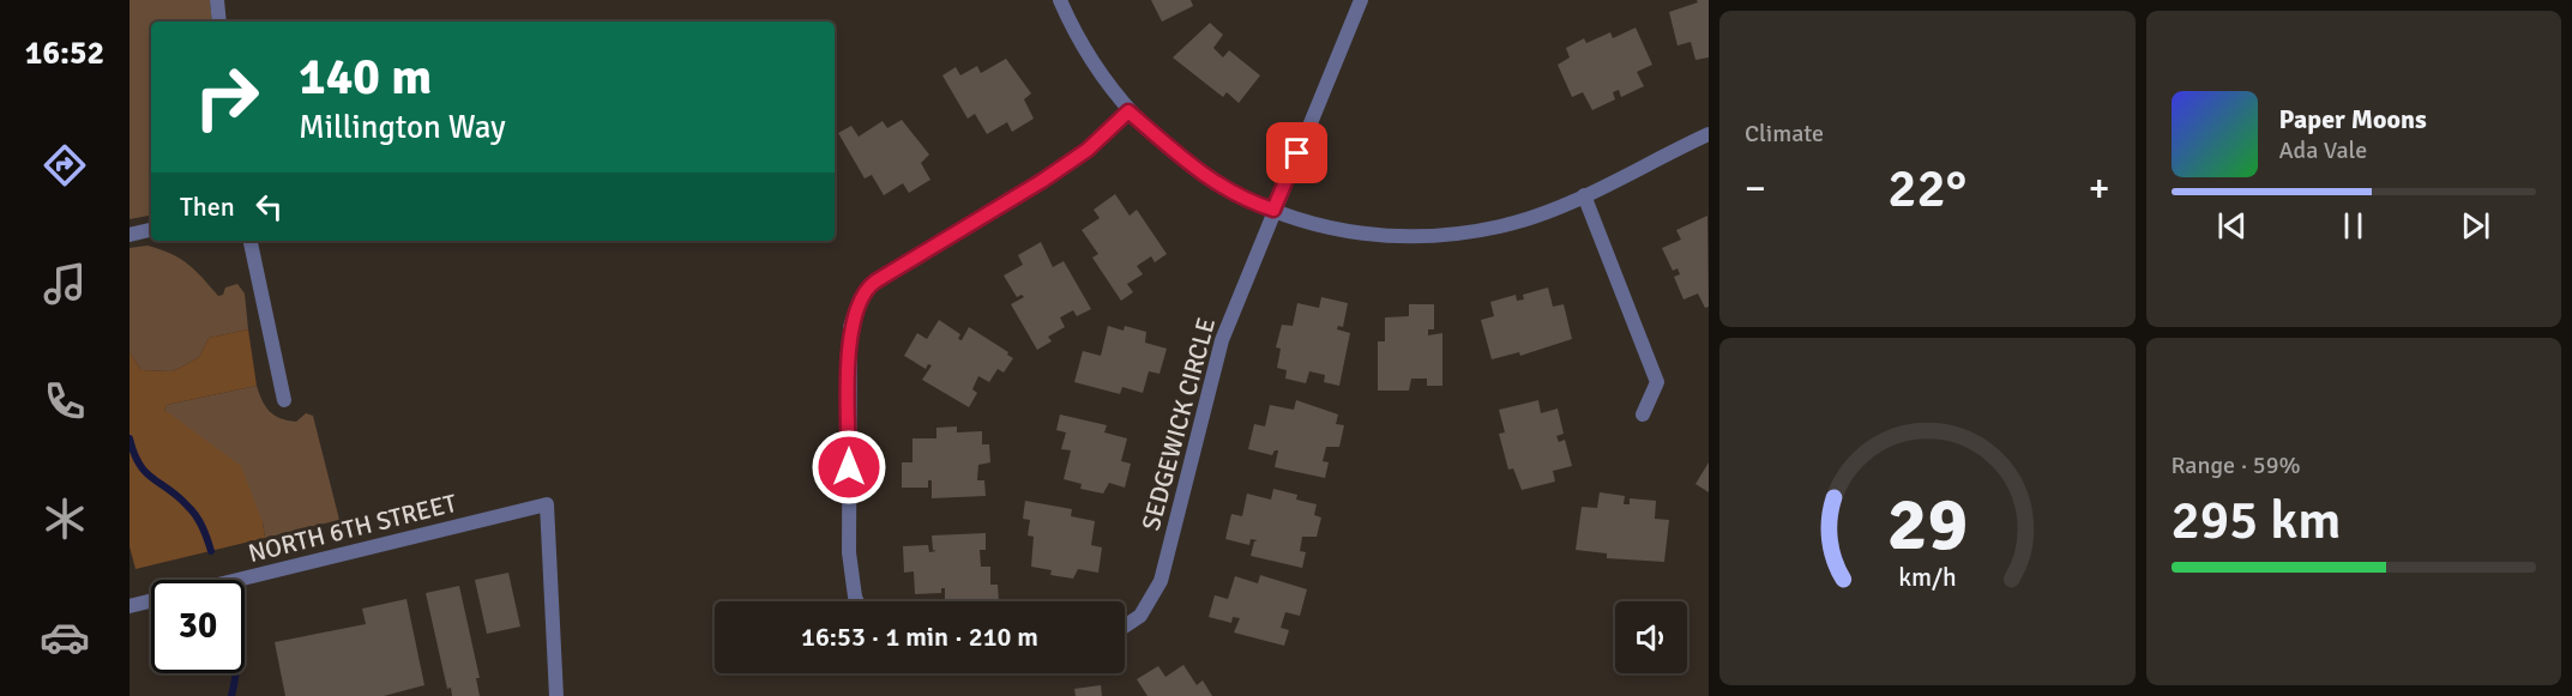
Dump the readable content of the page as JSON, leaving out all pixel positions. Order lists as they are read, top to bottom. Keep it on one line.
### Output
{"streets":{"street":["SEDGEWICK CIRCLE","NORTH 6TH STREET"]},"page":{"tabs":"16:52","tile":["Climate",["Range · 59%","295 km"]],"turn":["140 m","Millington Way"],"song":["Paper Moons","Ada Vale"],"heat":["−","22°","+"],"then":"Then","limit":"30","trip":"16:53 · 1 min · 210 m","gauge":["29","km/h"]}}
